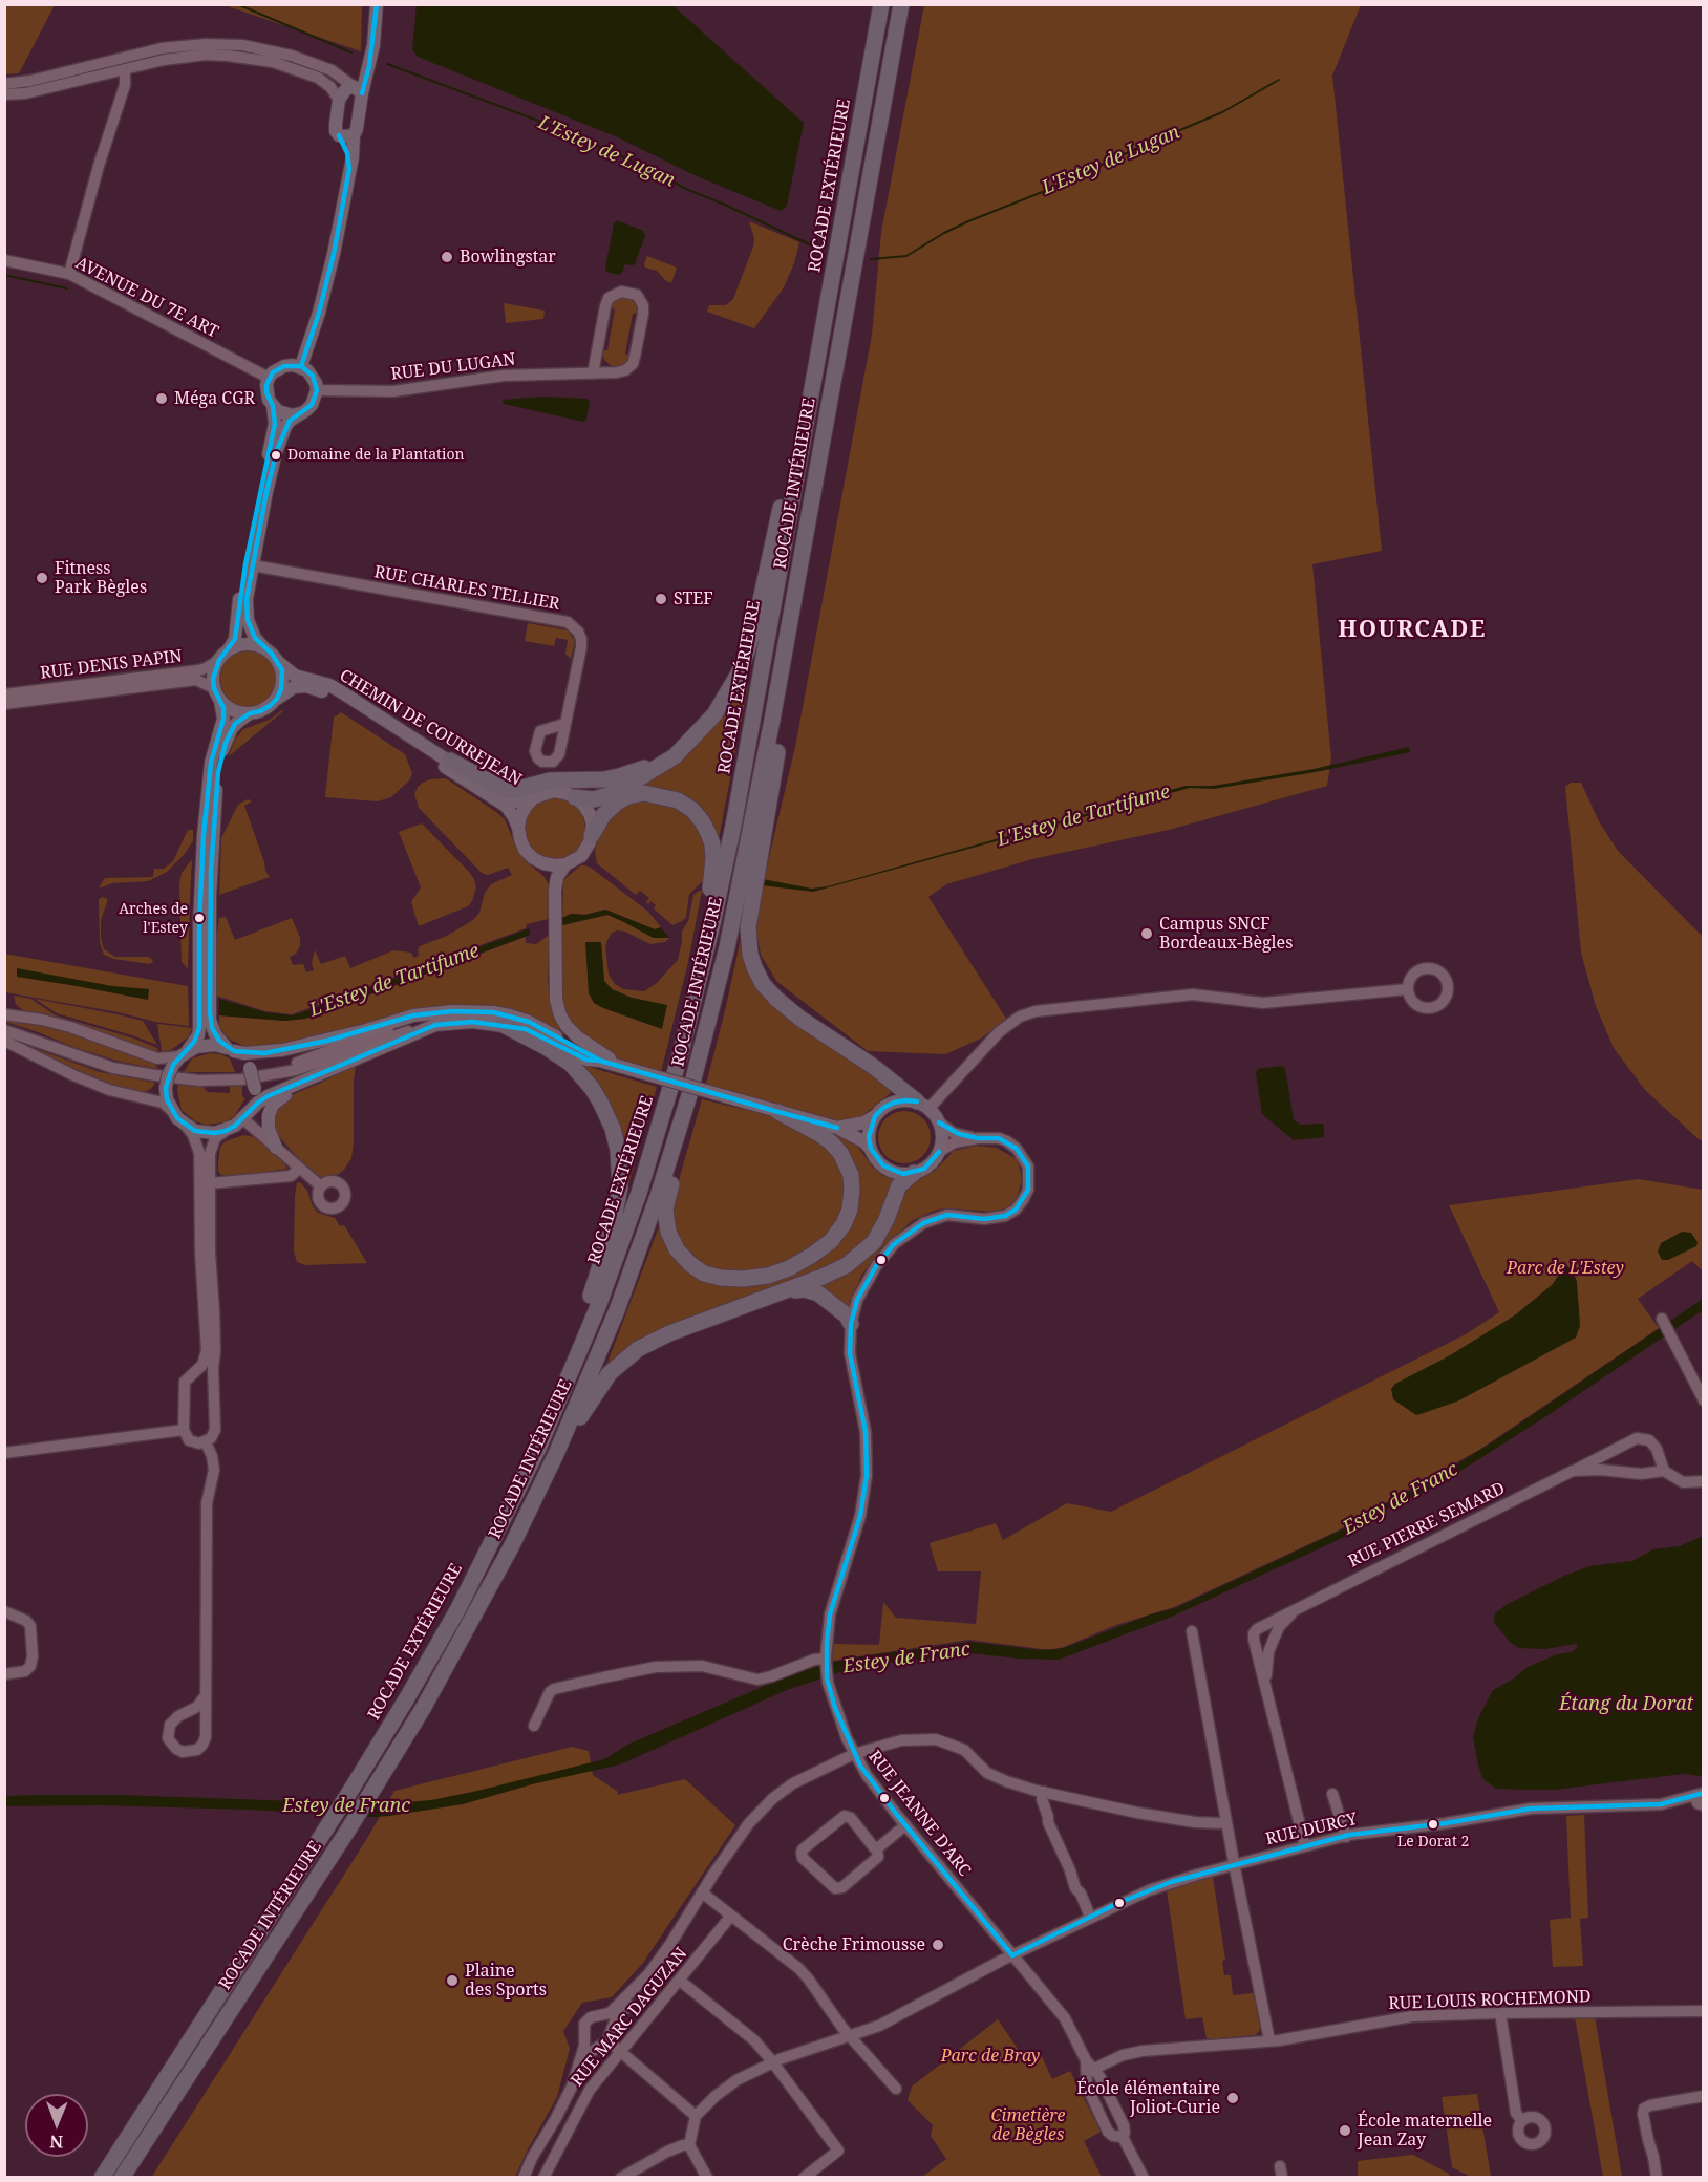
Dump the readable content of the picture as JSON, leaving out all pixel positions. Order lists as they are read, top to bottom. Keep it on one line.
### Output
{"streets":{"highway":["ROCADE EXTÉRIEURE","ROCADE INTÉRIEURE"],"main road":["CHEMIN DE COURREJEAN"],"street":["AVENUE DU 7E ART","RUE DU LUGAN","RUE CHARLES TELLIER","RUE DENIS PAPIN","RUE PIERRE SEMARD","RUE JEANNE D'ARC","RUE DURCY","RUE LOUIS ROCHEMOND","RUE MARC DAGUZAN"]},"crossings":[["AVENUE DU 7E ART","RUE DU LUGAN"],["RUE DENIS PAPIN","CHEMIN DE COURREJEAN"],["RUE PIERRE SEMARD","RUE DURCY"],["RUE JEANNE D'ARC","RUE DURCY"],["RUE JEANNE D'ARC","RUE LOUIS ROCHEMOND"]],"districts":["HOURCADE"],"water":["L'Estey de Lugan","L'Estey de Tartifume","Estey de Franc","Étang du Dorat"],"parks":["Parc de L'Estey","Parc de Bray","Cimetière de Bègles"],"places":["Bowlingstar","Méga CGR","Domaine de la Plantation","Fitness Park Bègles","STEF","Arches de l'Estey","Campus SNCF Bordeaux-Bègles","Le Dorat 2","Crèche Frimousse","Plaine des Sports","École élémentaire Joliot-Curie","École maternelle Jean Zay"],"north":"bottom"}
